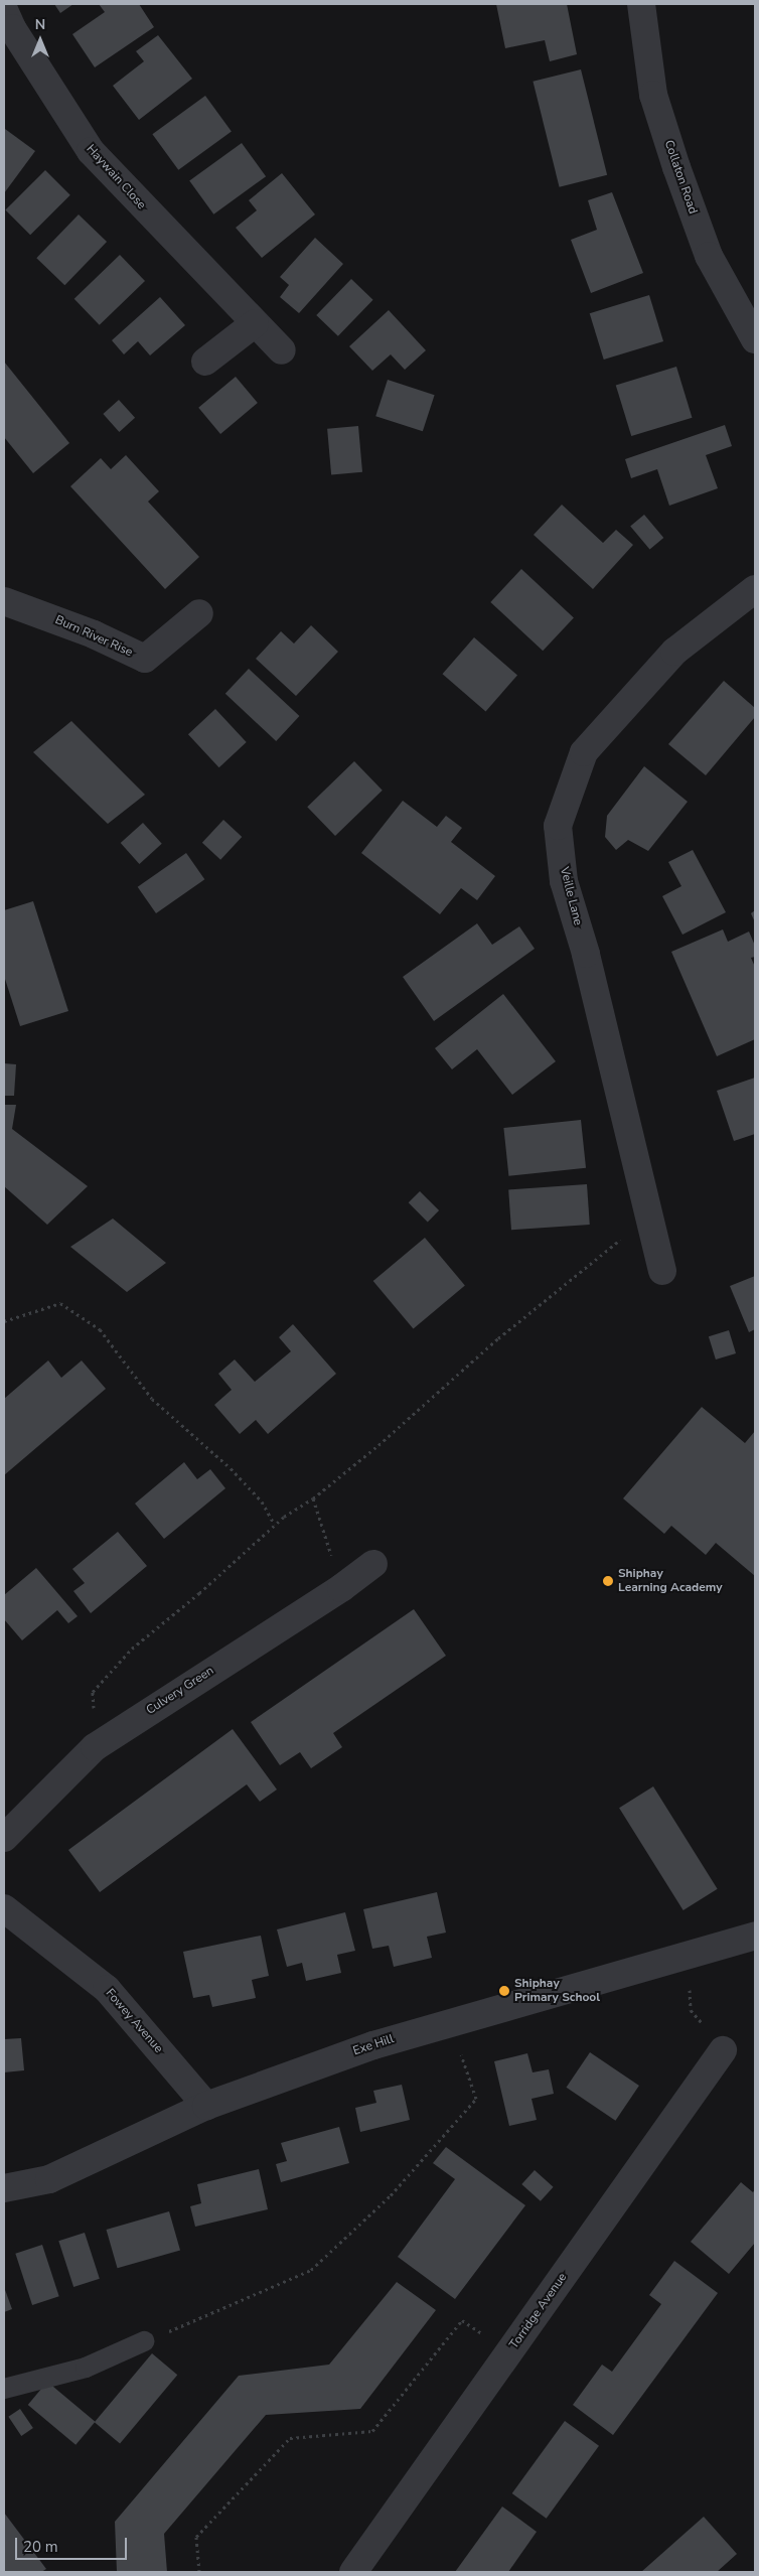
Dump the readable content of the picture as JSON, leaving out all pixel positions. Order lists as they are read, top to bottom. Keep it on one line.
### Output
{"streets":{"street":["Haywain Close","Collaton Road","Burn River Rise","Veille Lane","Culvery Green","Fowey Avenue","Exe Hill","Torridge Avenue"]},"crossings":[["Fowey Avenue","Exe Hill"]],"places":["Shiphay Learning Academy","Shiphay Primary School"],"scale_bar":"20 m","north":"top"}
